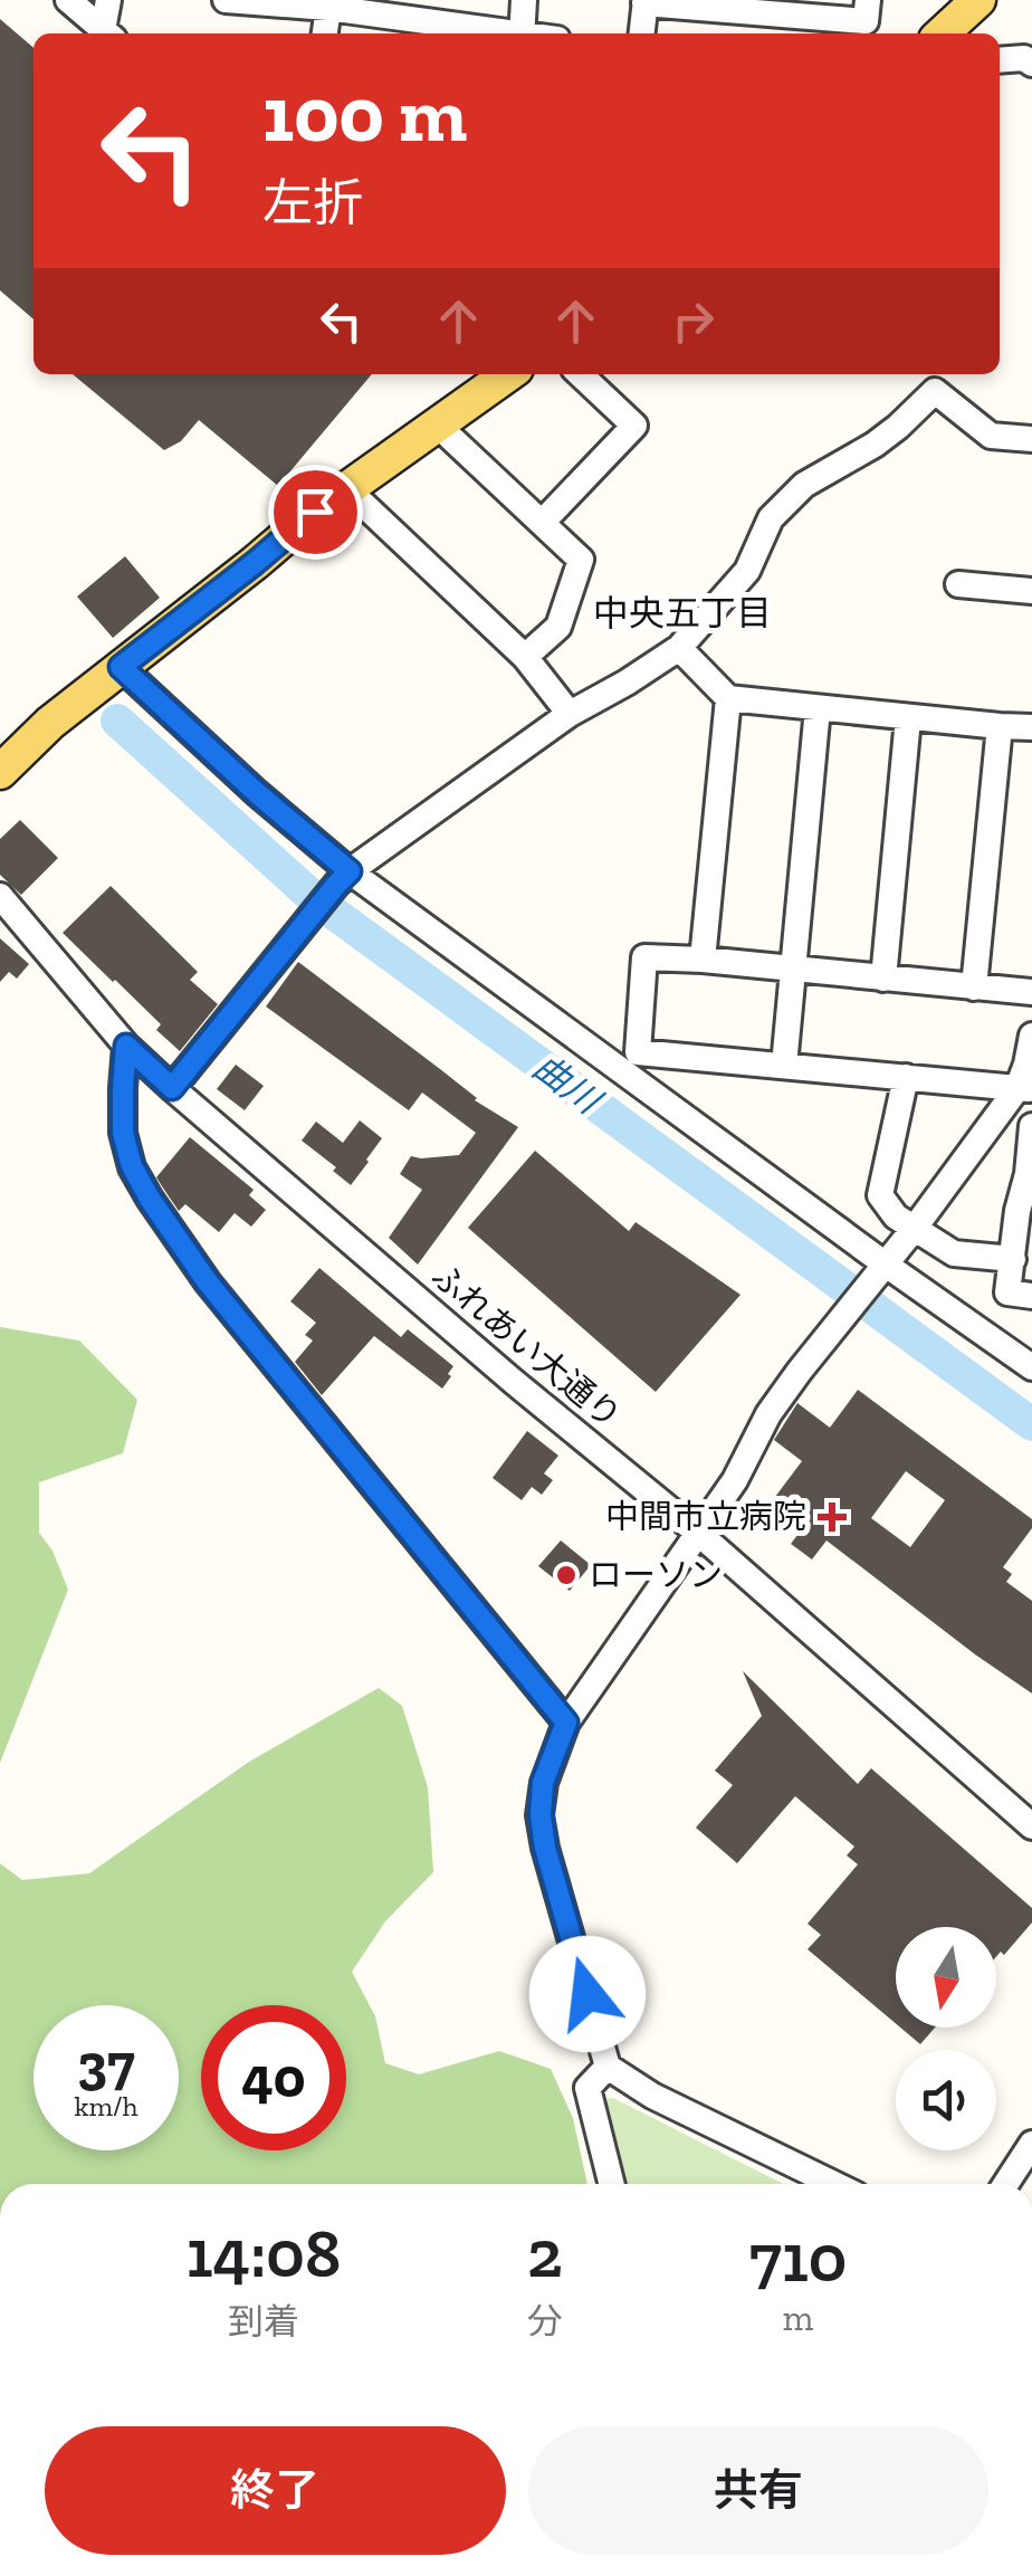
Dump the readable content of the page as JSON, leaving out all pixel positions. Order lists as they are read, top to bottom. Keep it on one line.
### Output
{"streets":{"street":["ふれあい大通り"]},"districts":["中央五丁目"],"water":["曲川"],"places":{"health":["中間市立病院"],"other":["ローソン"]},"north":"bottom","page":{"turn":["100 m","左折"],"speed":"37 km/h","limit":"40","eta":["14:08","到着","2","分","710","m"],"buttons":["終了","共有"]}}
